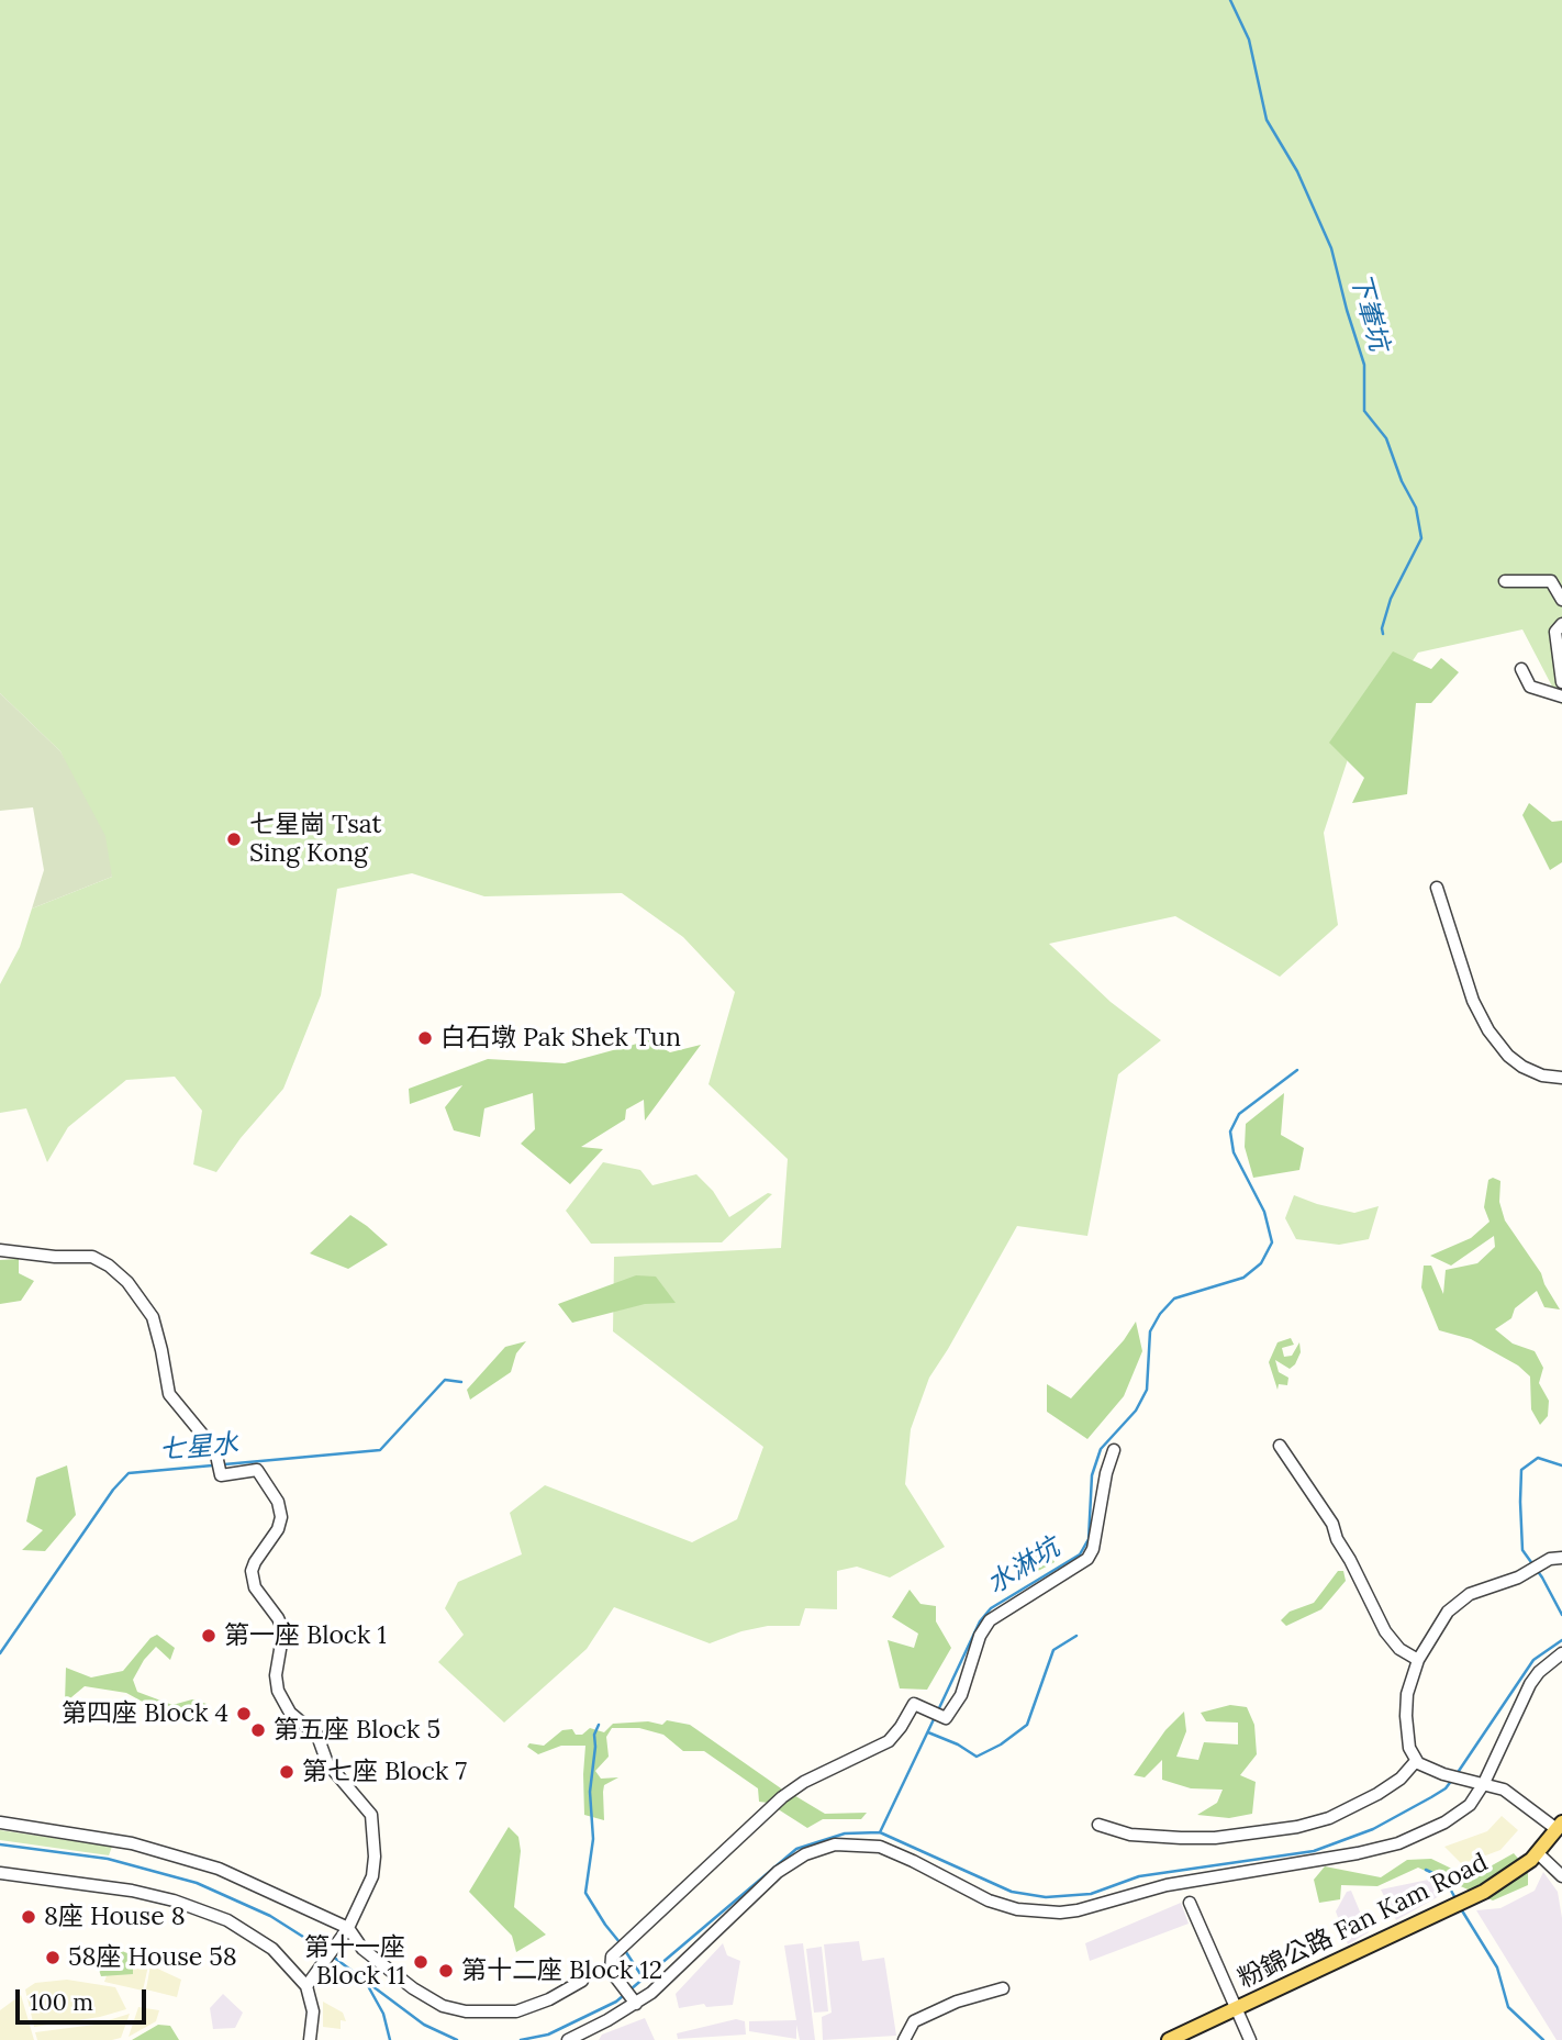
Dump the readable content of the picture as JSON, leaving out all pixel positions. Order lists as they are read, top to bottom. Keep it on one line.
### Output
{"streets":{"main road":["粉錦公路 Fan Kam Road"]},"water":["下輋坑","七星水","水淋坑"],"places":["七星崗 Tsat Sing Kong","白石墩 Pak Shek Tun","第一座 Block 1","第四座 Block 4","第五座 Block 5","第七座 Block 7","8座 House 8","58座 House 58","第十一座 Block 11","第十二座 Block 12"],"scale_bar":"100 m"}
